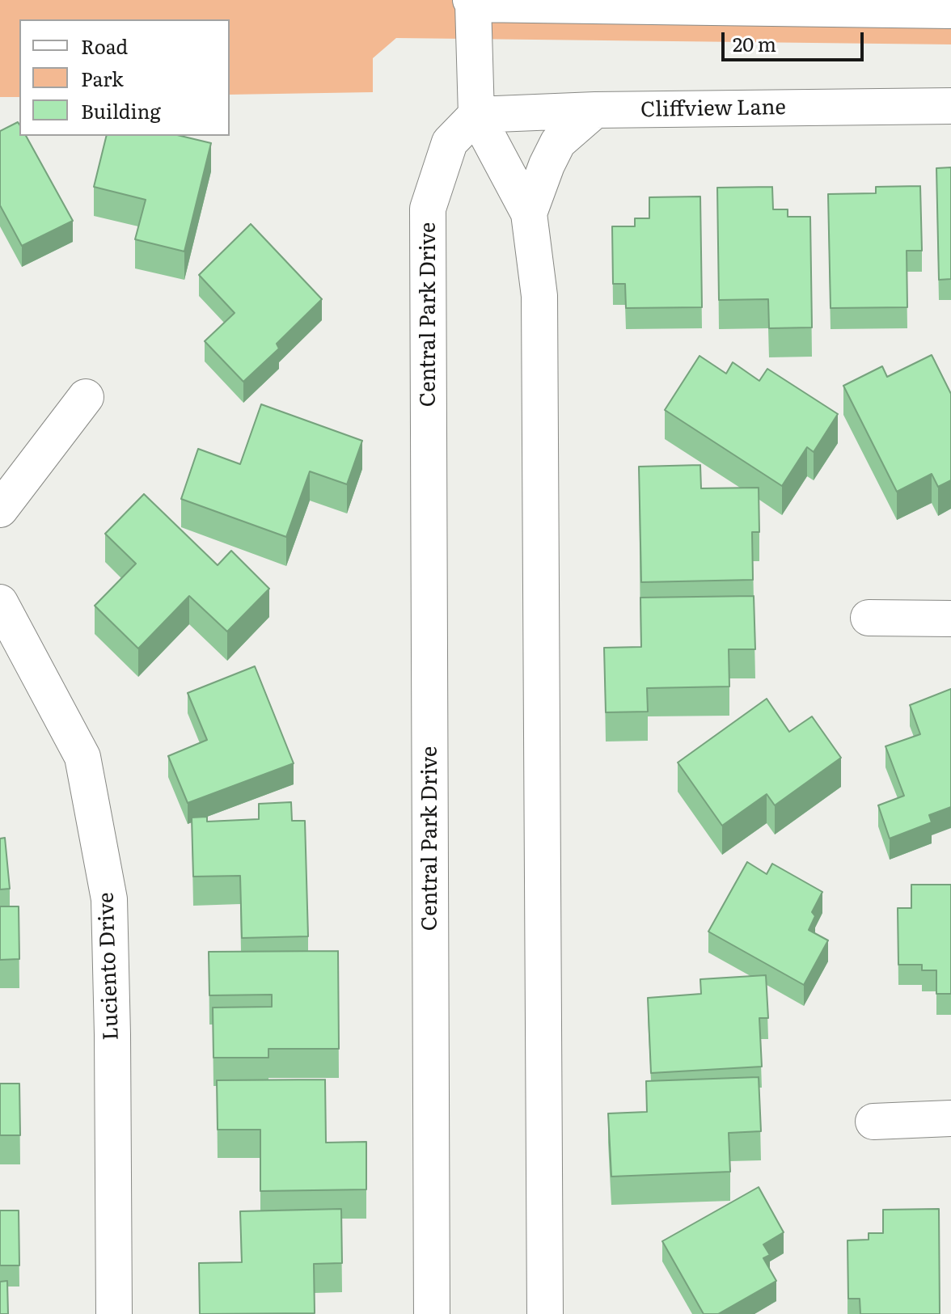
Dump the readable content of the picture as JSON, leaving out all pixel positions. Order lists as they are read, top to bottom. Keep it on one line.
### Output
{"streets":{"street":["Cliffview Lane","Central Park Drive","Luciento Drive"]},"crossings":[["Cliffview Lane","Central Park Drive"]],"legend":["Road","Park","Building"],"scale_bar":"20 m"}
